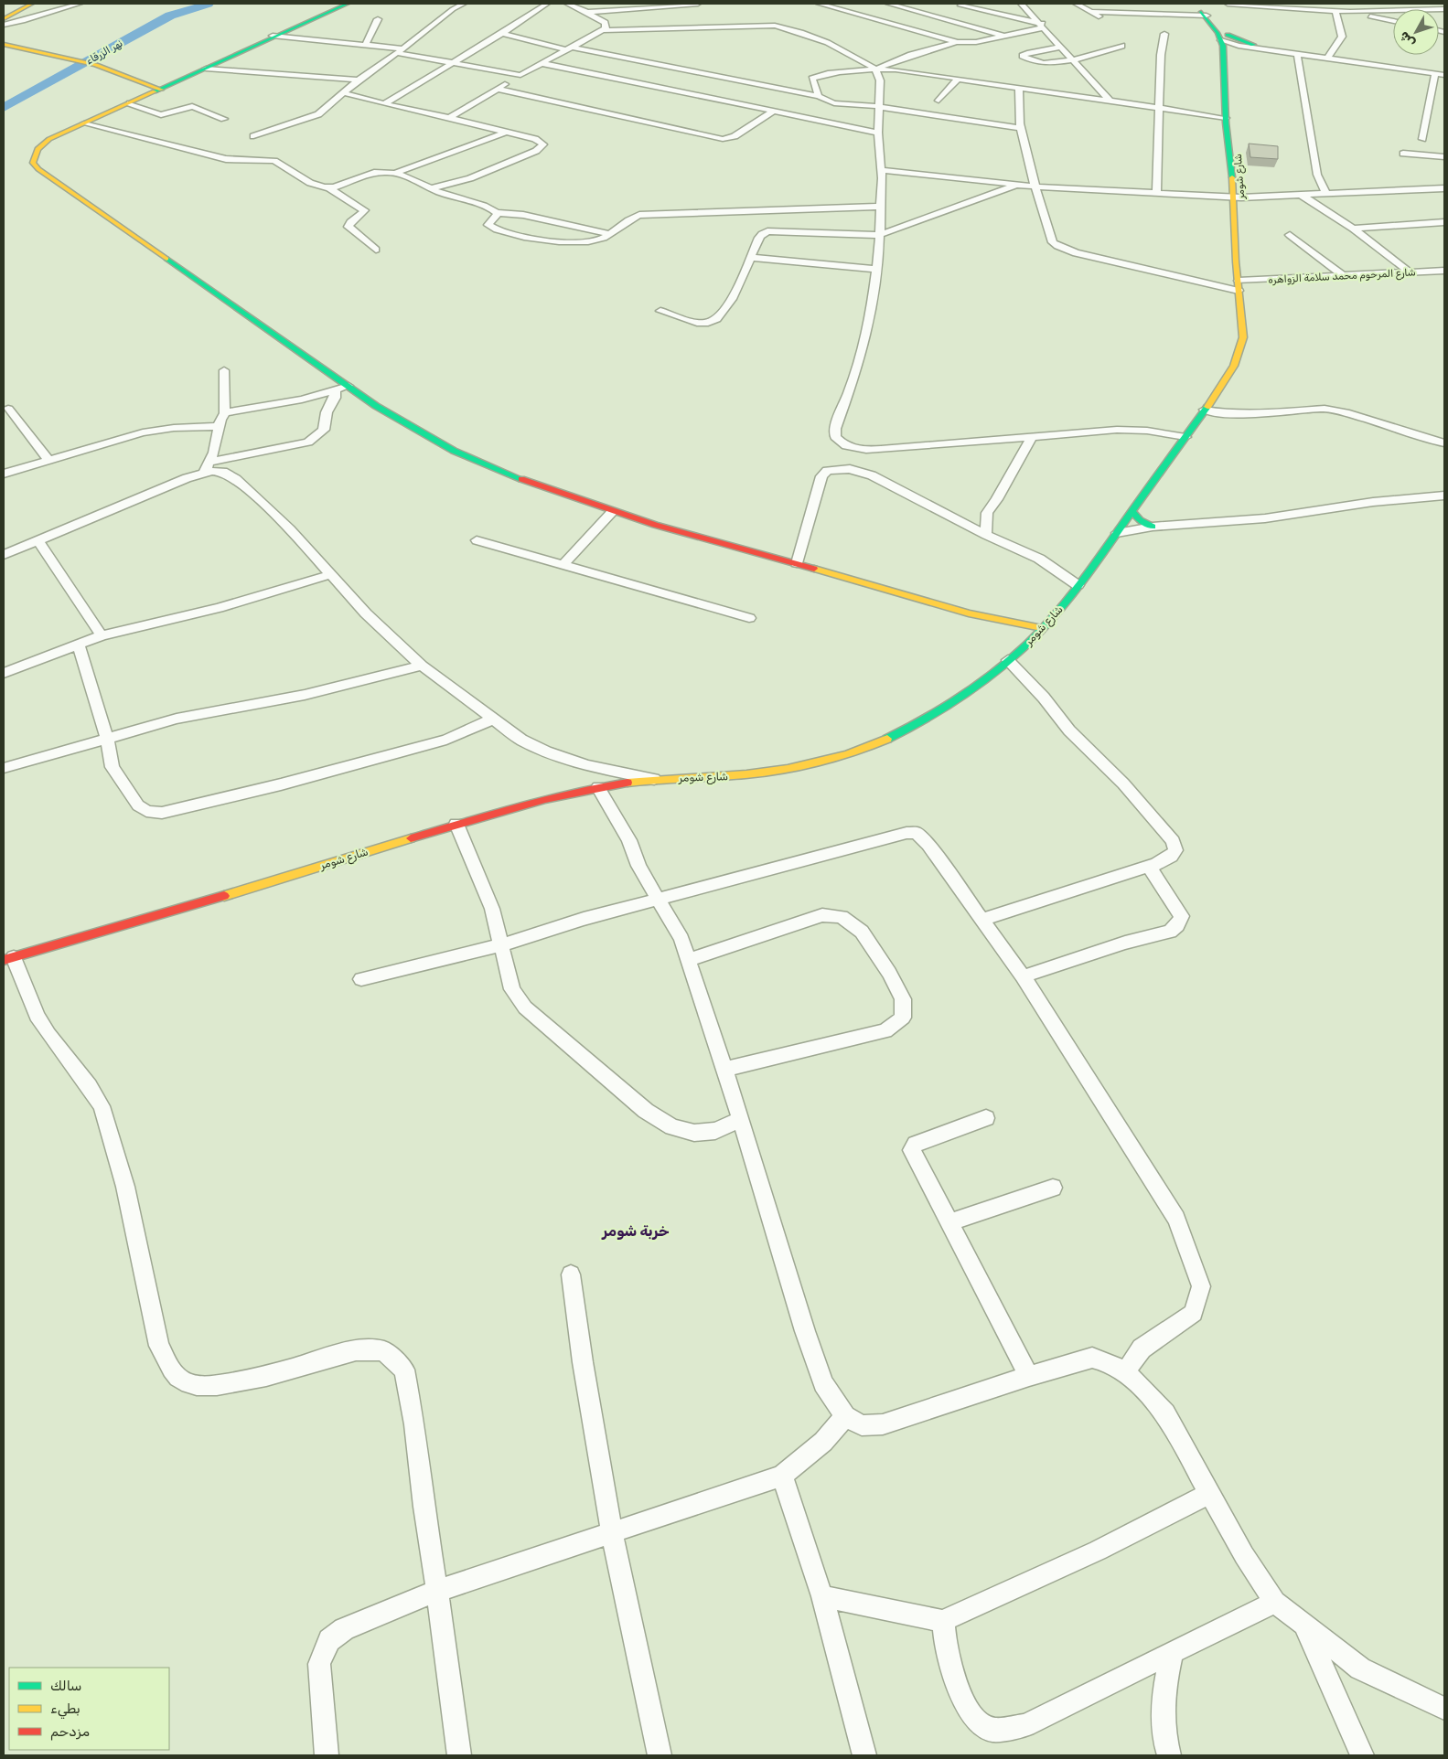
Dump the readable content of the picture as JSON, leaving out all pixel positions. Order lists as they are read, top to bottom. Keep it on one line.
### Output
{"streets":{"main road":["شارع شومر"],"street":["شارع المرحوم محمد سلامة الزواهره"]},"crossings":[["شارع شومر","شارع المرحوم محمد سلامة الزواهره"]],"districts":["خربة شومر"],"water":["نهر الزرقاء"],"legend":["سالك","بطيء","مزدحم"],"north":"bottom left"}
